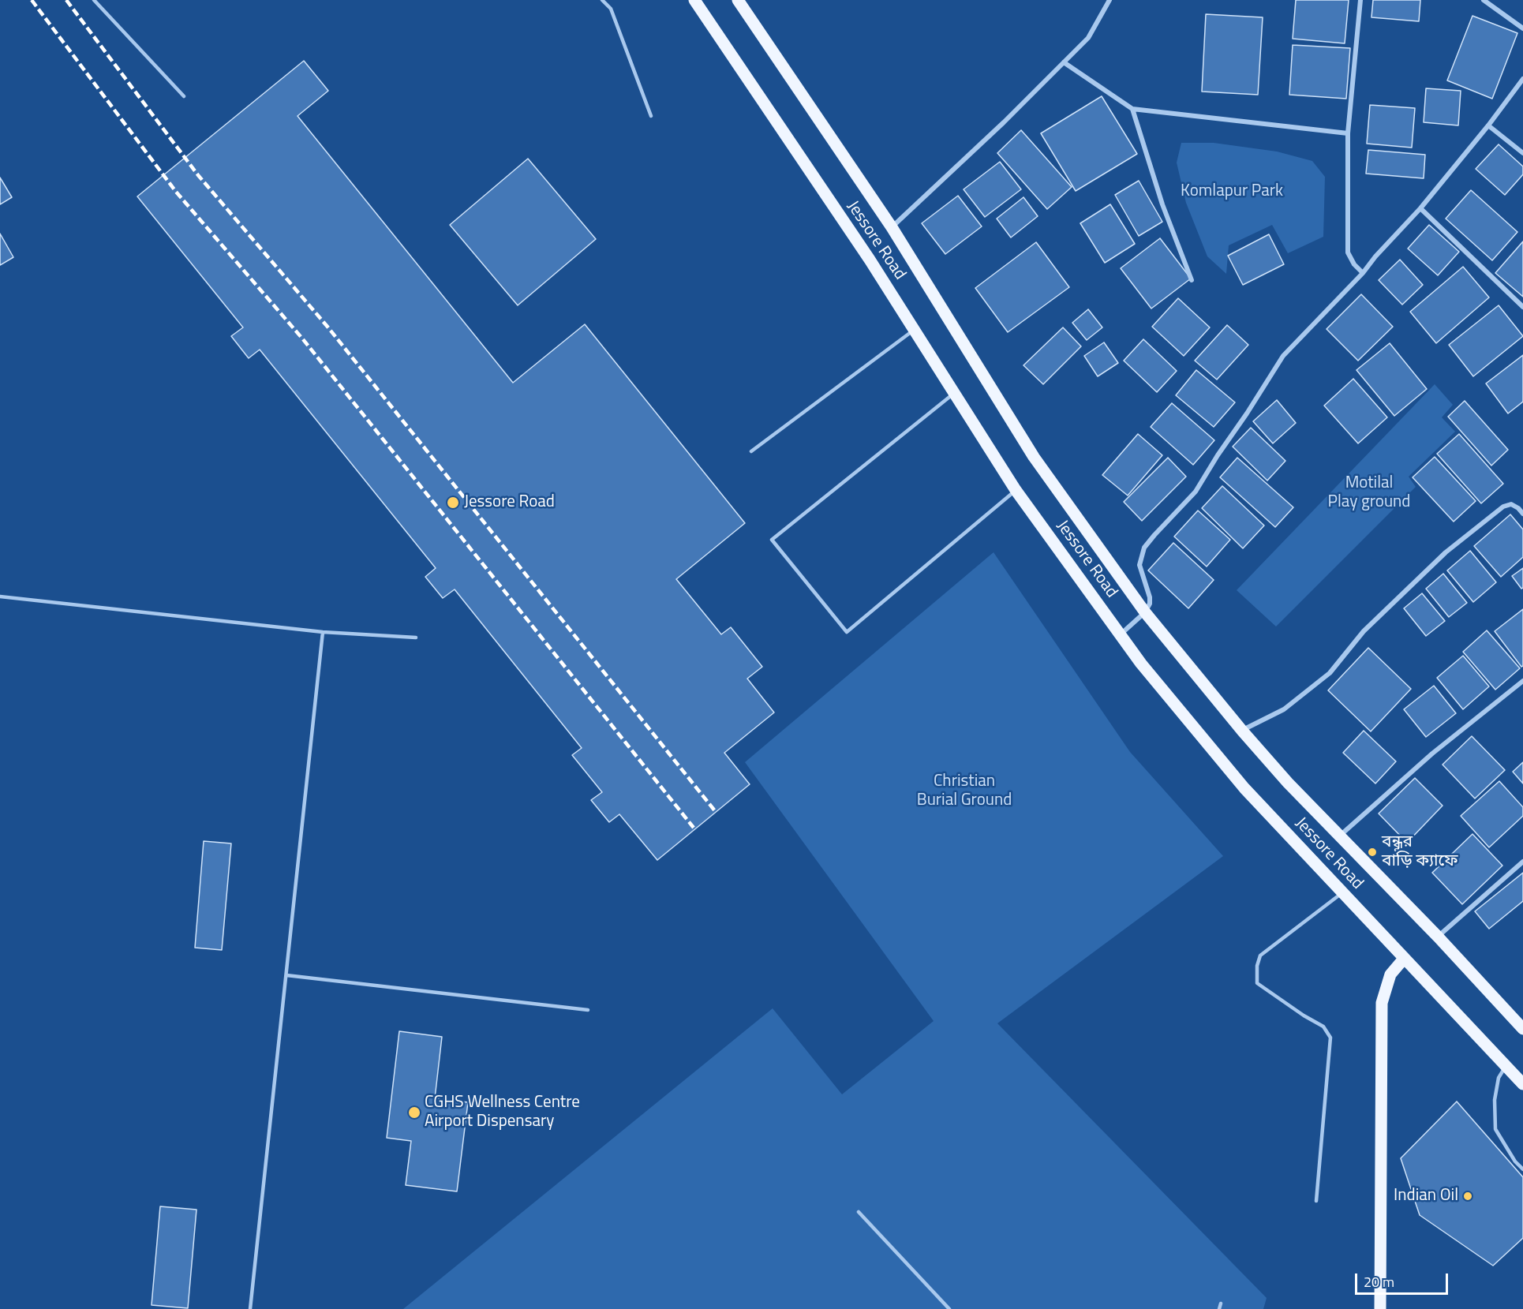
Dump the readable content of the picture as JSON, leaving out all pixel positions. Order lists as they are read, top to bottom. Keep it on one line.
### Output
{"streets":{"main road":["Jessore Road"]},"parks":["Komlapur Park","Motilal Play ground","Christian Burial Ground"],"places":["Jessore Road","বন্ধুর বাড়ি ক্যাফে","CGHS Wellness Centre Airport Dispensary","Indian Oil"],"scale_bar":"20 m"}
